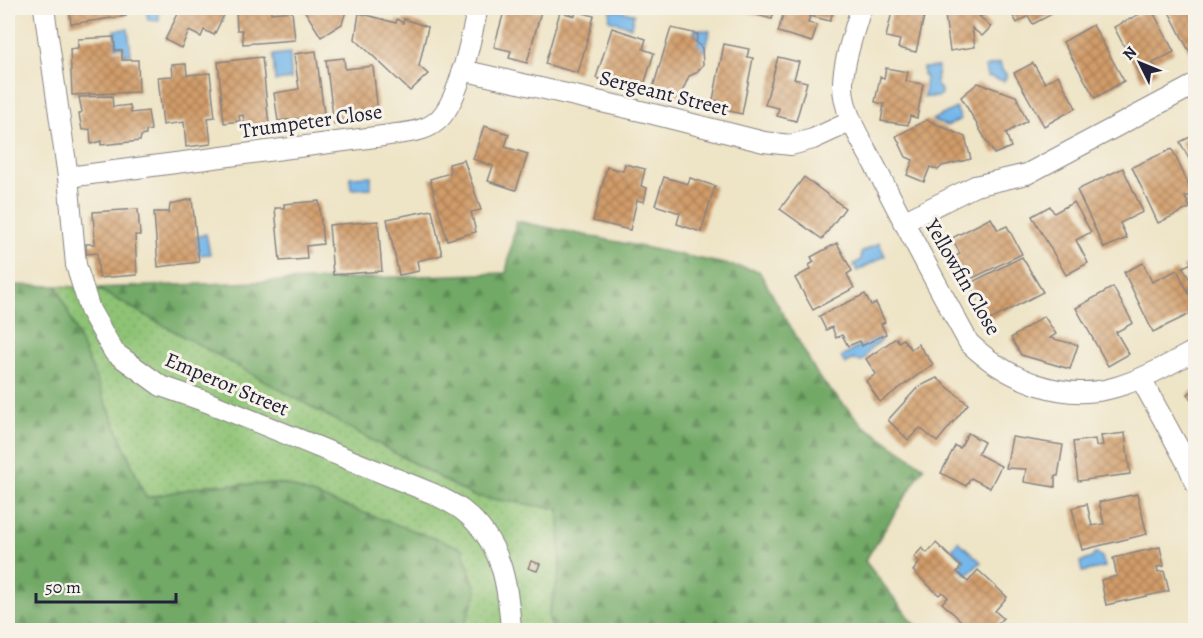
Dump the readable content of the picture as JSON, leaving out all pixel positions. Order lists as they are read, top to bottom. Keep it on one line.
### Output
{"streets":{"street":["Sergeant Street","Trumpeter Close","Yellowfin Close","Emperor Street"]},"crossings":[["Sergeant Street","Trumpeter Close"],["Sergeant Street","Yellowfin Close"],["Trumpeter Close","Emperor Street"]],"scale_bar":"50 m","north":"top left"}
